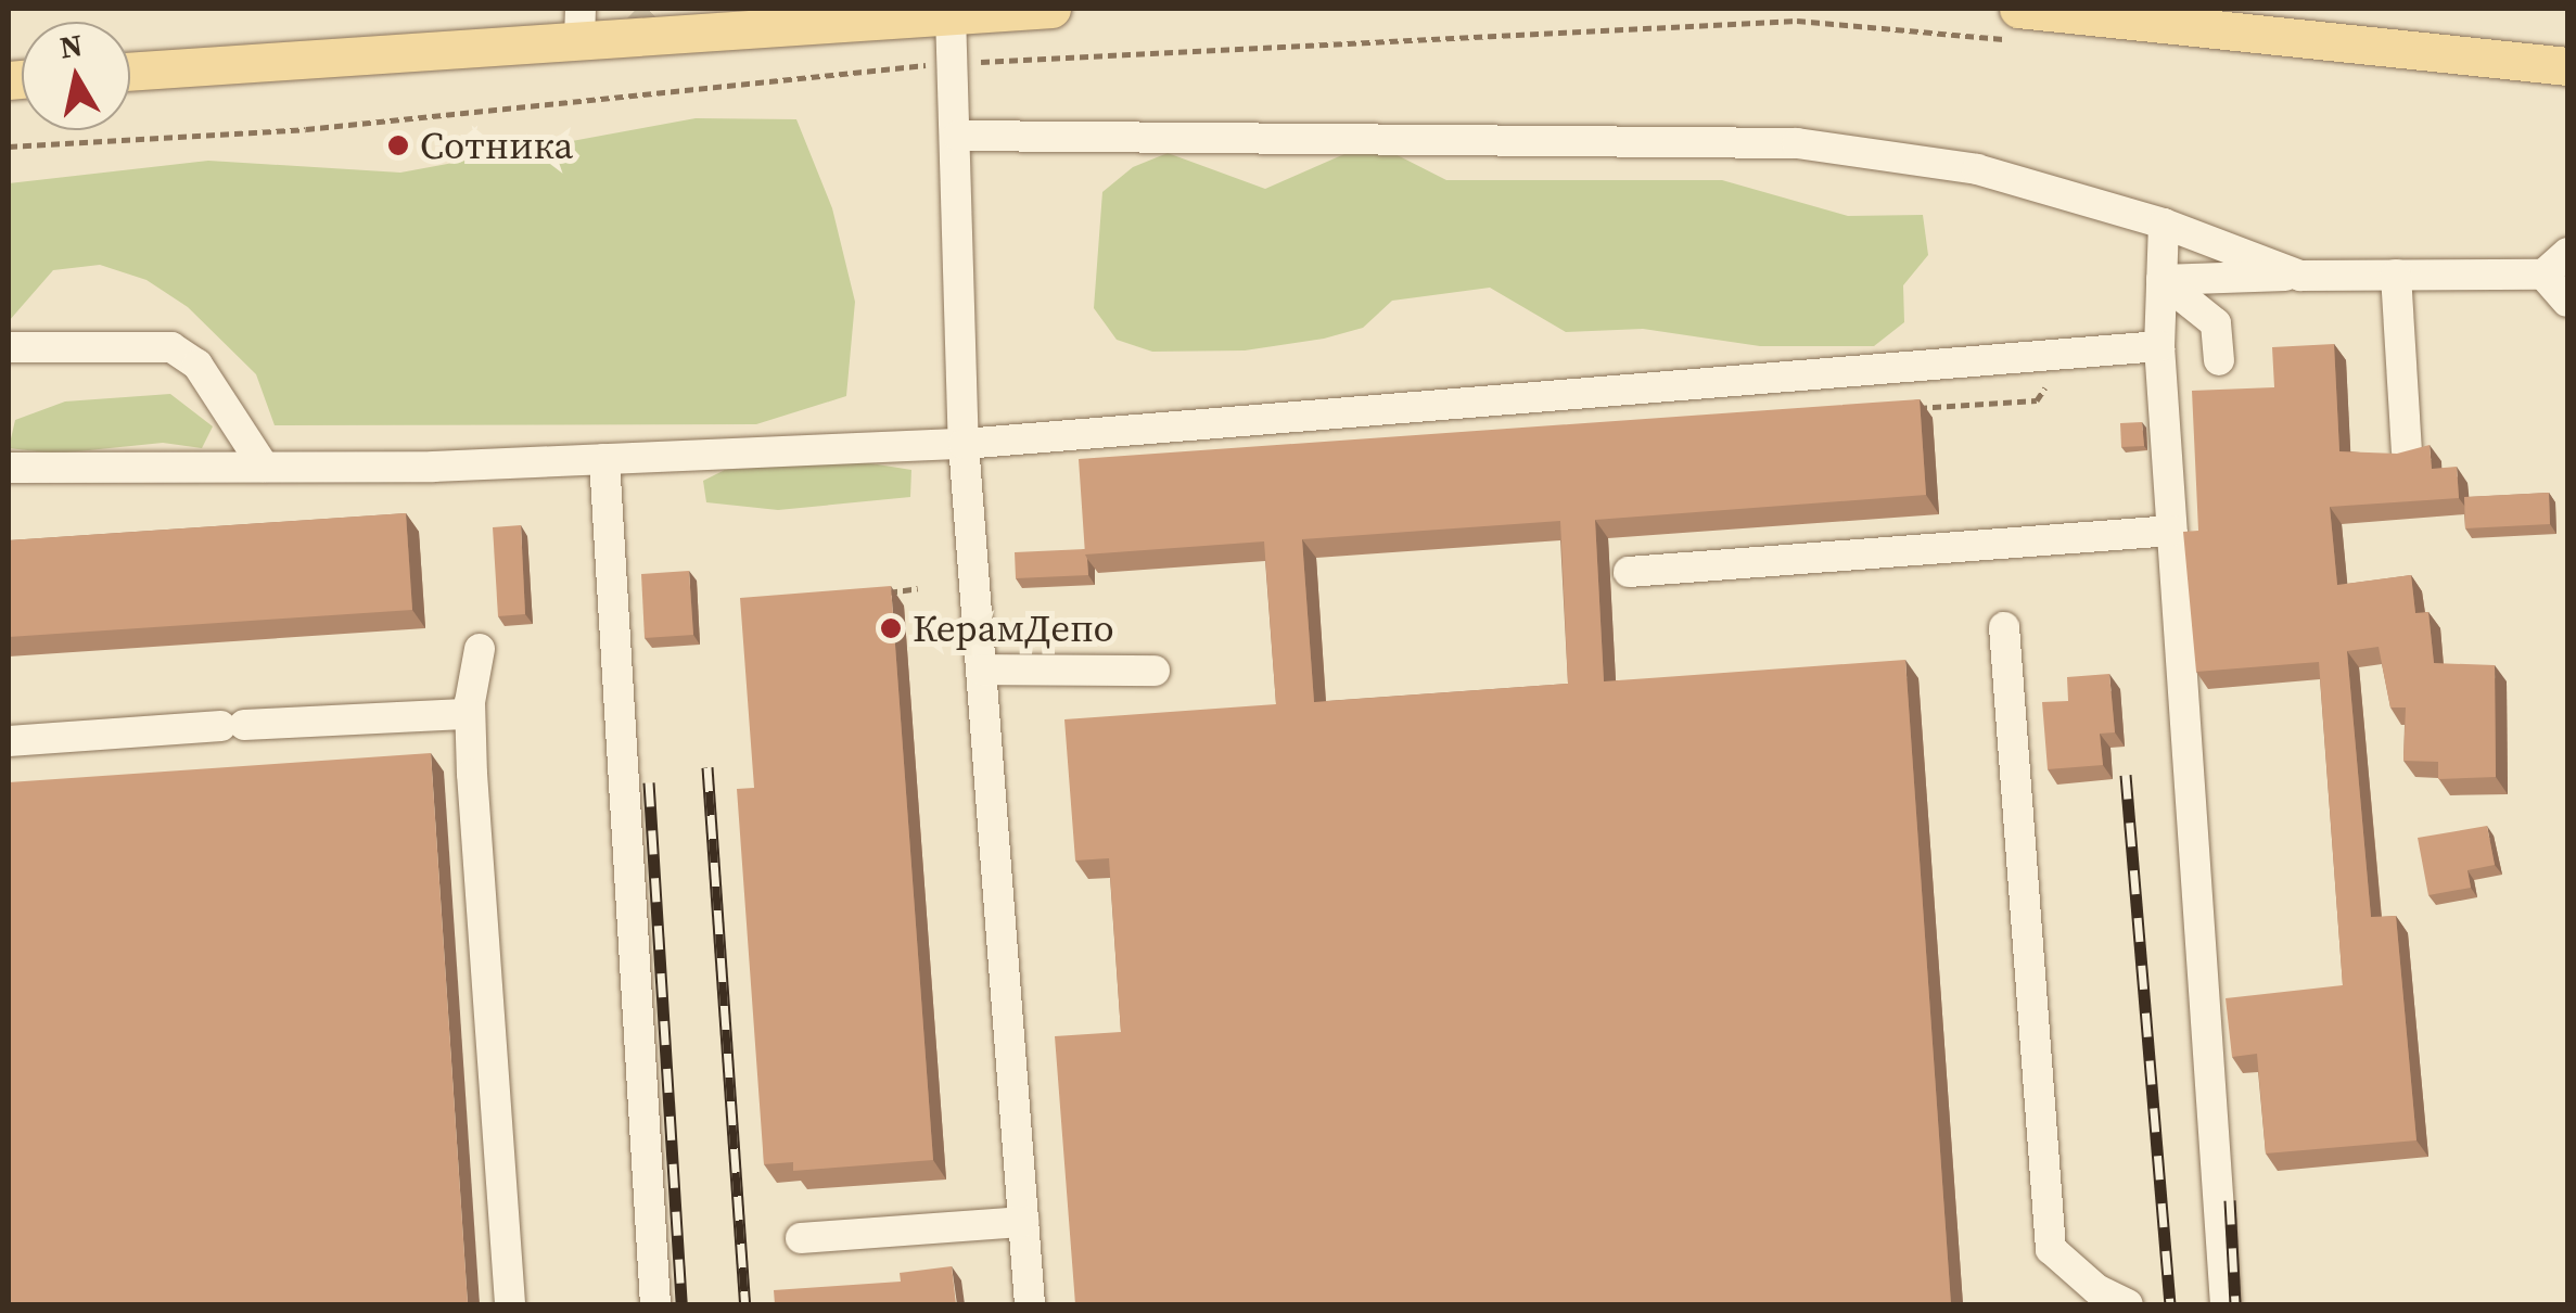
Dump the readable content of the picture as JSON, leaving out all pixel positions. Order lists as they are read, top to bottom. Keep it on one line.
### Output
{"places":["Сотника","КерамДепо"],"north":"top"}
